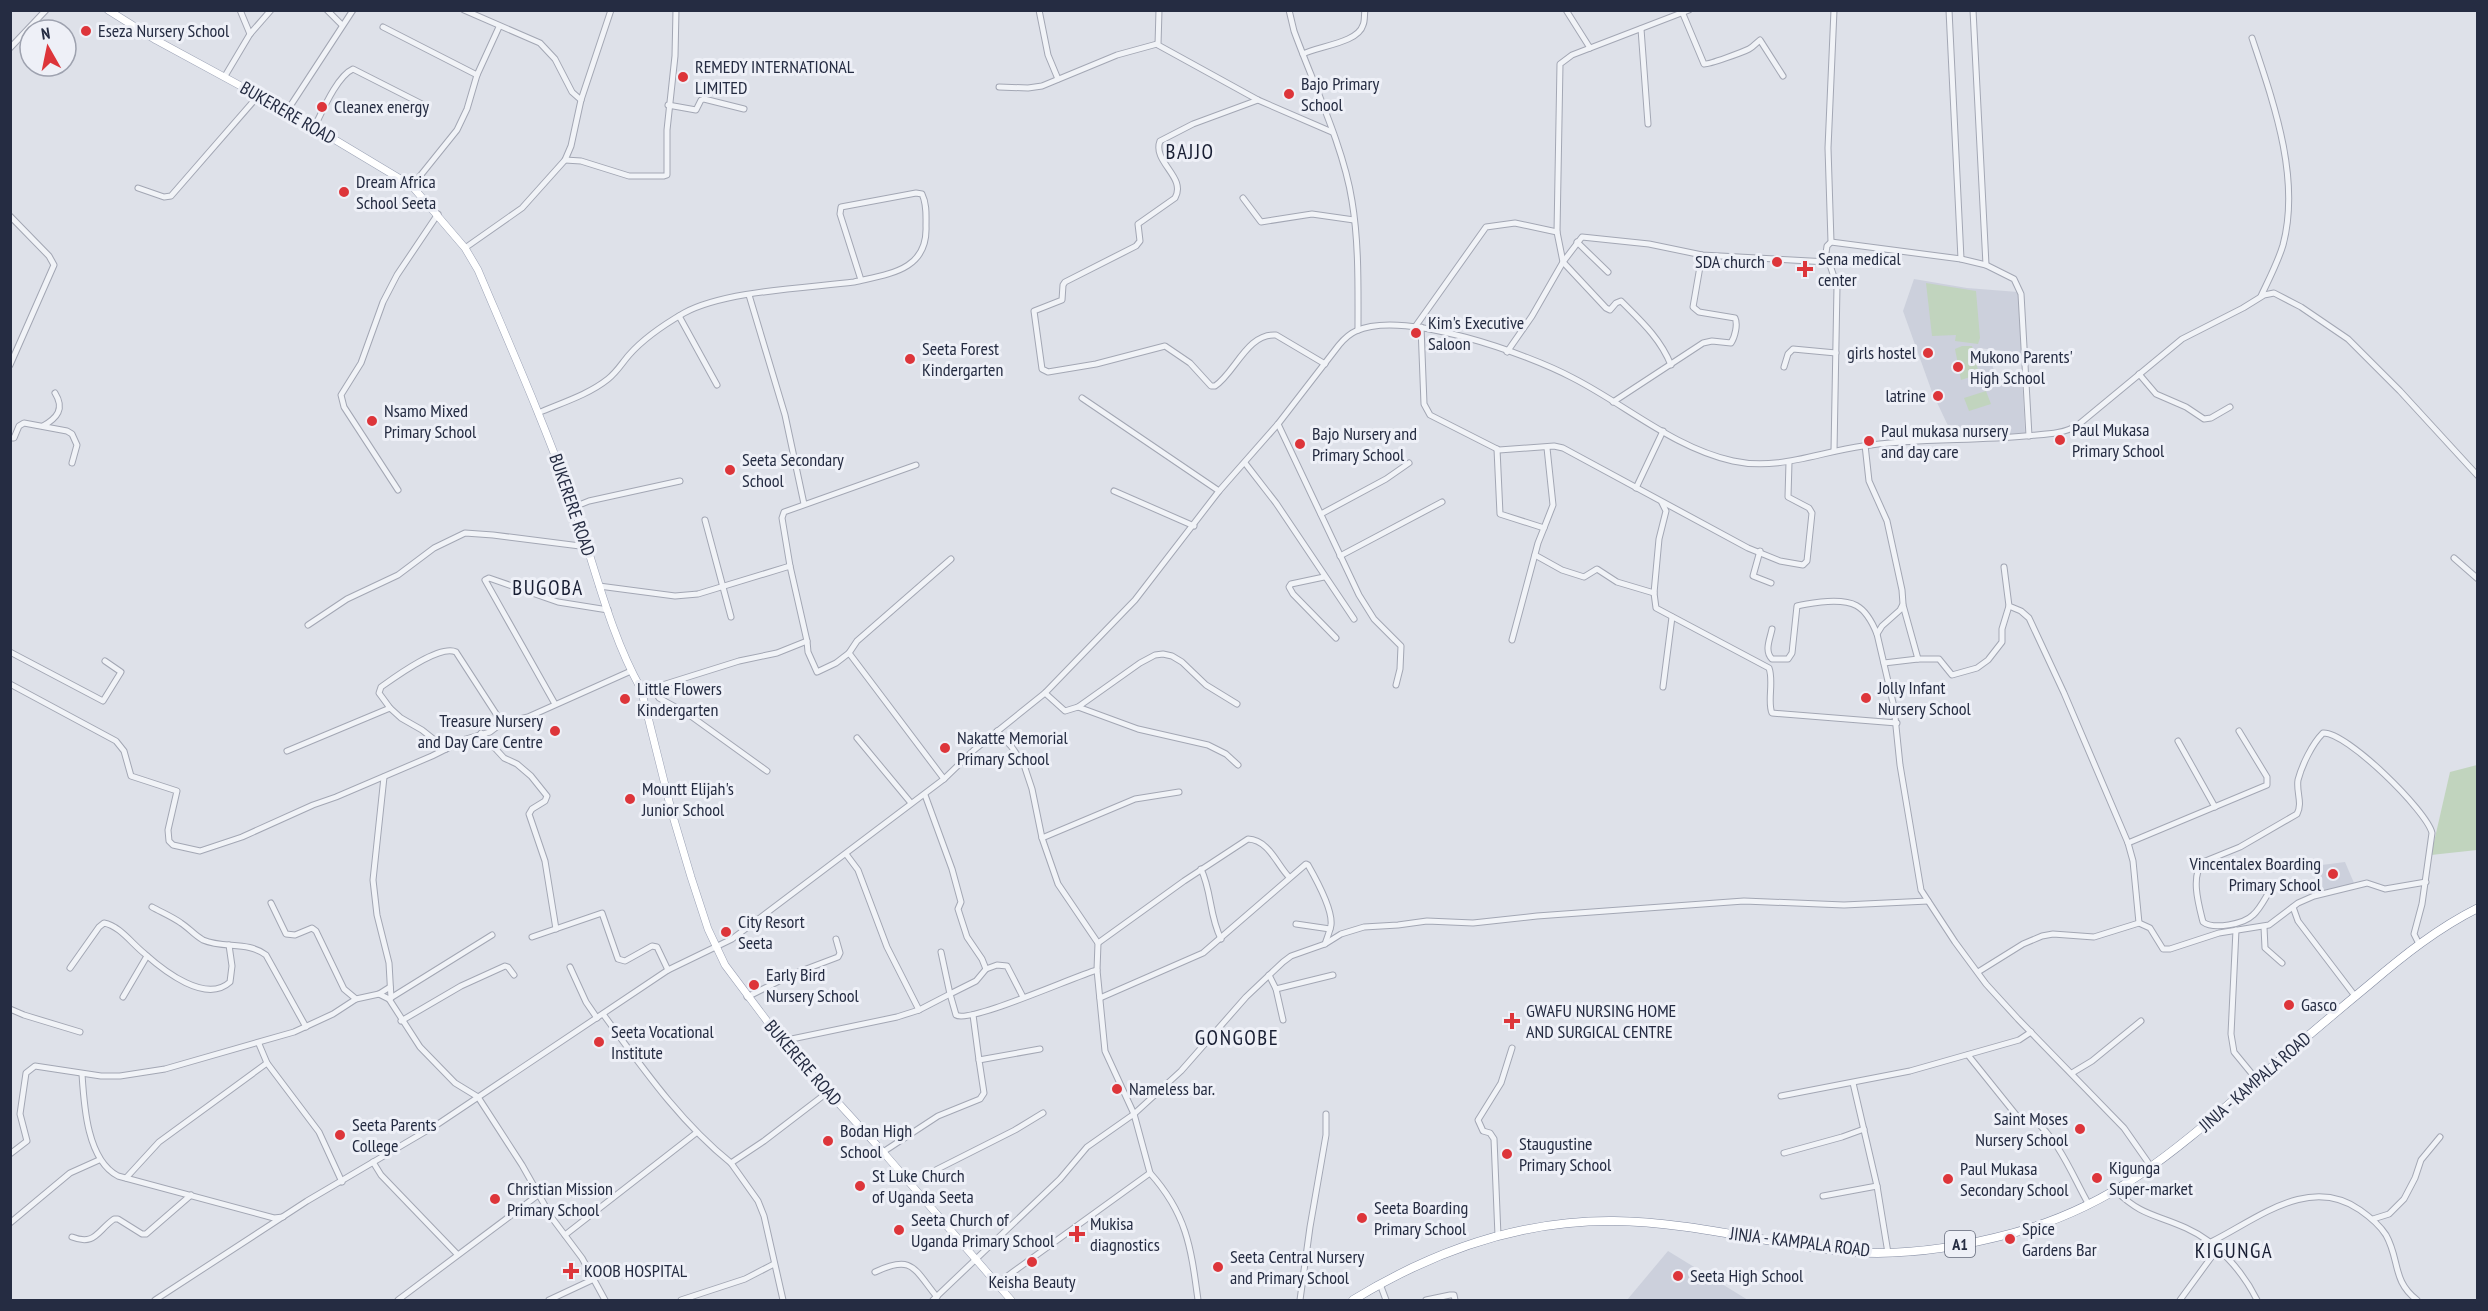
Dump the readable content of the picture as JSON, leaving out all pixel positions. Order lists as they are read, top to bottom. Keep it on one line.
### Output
{"streets":{"highway":["JINJA - KAMPALA ROAD","A1"],"main road":["BUKERERE ROAD"]},"districts":["BAJJO","BUGOBA","GONGOBE","KIGUNGA"],"places":{"other":["Eseza Nursery School","REMEDY INTERNATIONAL LIMITED","Bajo Primary School","Cleanex energy","Dream Africa School Seeta","SDA church","Kim's Executive Saloon","girls hostel","Seeta Forest Kindergarten","Mukono Parents' High School","latrine","Nsamo Mixed Primary School","Paul Mukasa Primary School","Paul mukasa nursery and day care","Bajo Nursery and Primary School","Seeta Secondary School","Jolly Infant Nursery School","Little Flowers Kindergarten","Treasure Nursery and Day Care Centre","Nakatte Memorial Primary School","Mountt Elijah's Junior School","Vincentalex Boarding Primary School","City Resort Seeta","Early Bird Nursery School","Gasco","Seeta Vocational Institute","Nameless bar.","Saint Moses Nursery School","Seeta Parents College","Bodan High School","Staugustine Primary School","Kigunga Super-market","Paul Mukasa Secondary School","St Luke Church of Uganda Seeta","Christian Mission Primary School","Seeta Boarding Primary School","Seeta Church of Uganda Primary School","Spice Gardens Bar","Keisha Beauty","Seeta Central Nursery and Primary School","Seeta High School"],"health":["Sena medical center","GWAFU NURSING HOME AND SURGICAL CENTRE","Mukisa diagnostics","KOOB HOSPITAL"]},"north":"top"}
